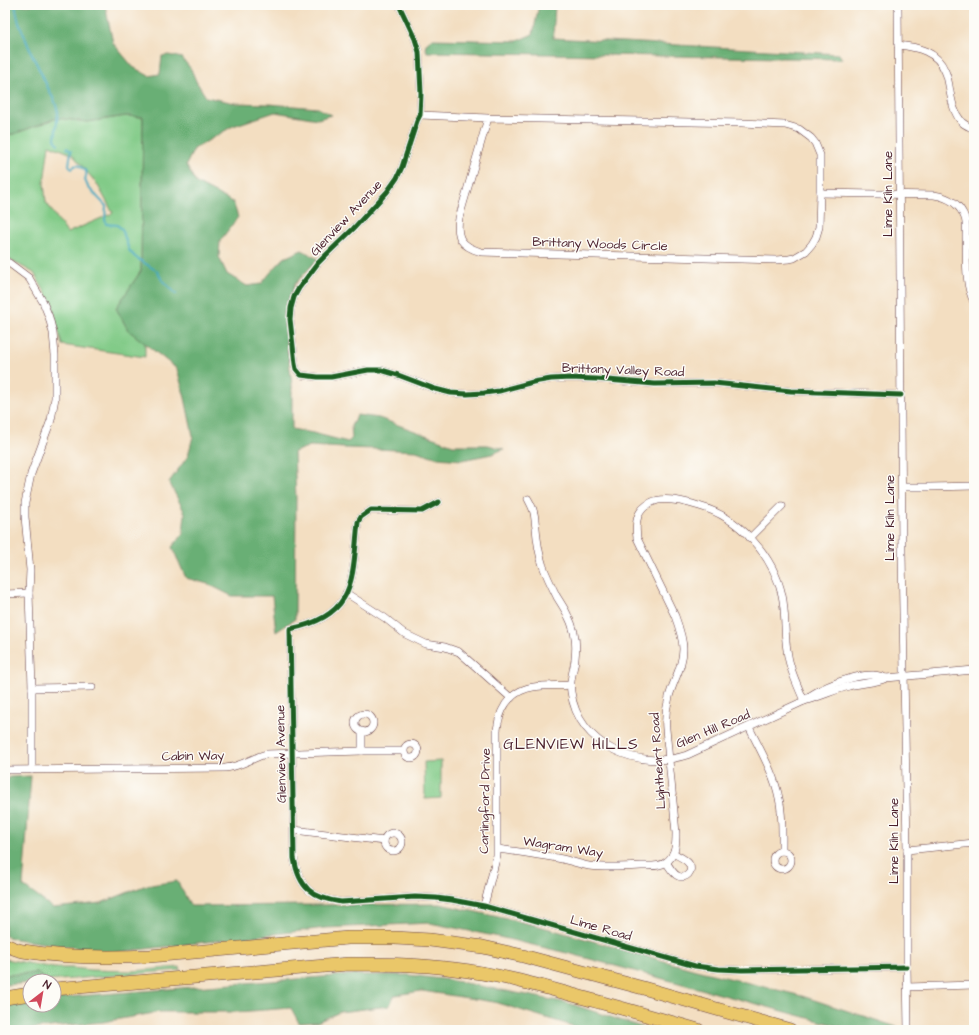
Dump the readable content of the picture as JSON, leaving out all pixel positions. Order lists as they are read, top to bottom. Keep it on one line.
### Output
{"streets":{"street":["Lime Kiln Lane","Glenview Avenue","Brittany Woods Circle","Brittany Valley Road","Glen Hill Road","Cabin Way","Lightheart Road","Carlingford Drive","Wagram Way","Lime Road"]},"crossings":[["Lime Kiln Lane","Brittany Valley Road"],["Lime Kiln Lane","Glen Hill Road"],["Lime Kiln Lane","Lime Road"],["Glenview Avenue","Brittany Woods Circle"],["Glenview Avenue","Brittany Valley Road"],["Glenview Avenue","Cabin Way"],["Glenview Avenue","Lime Road"],["Glen Hill Road","Lightheart Road"],["Lightheart Road","Wagram Way"],["Carlingford Drive","Wagram Way"],["Carlingford Drive","Lime Road"]],"districts":["GLENVIEW HILLS"],"north":"top right"}
